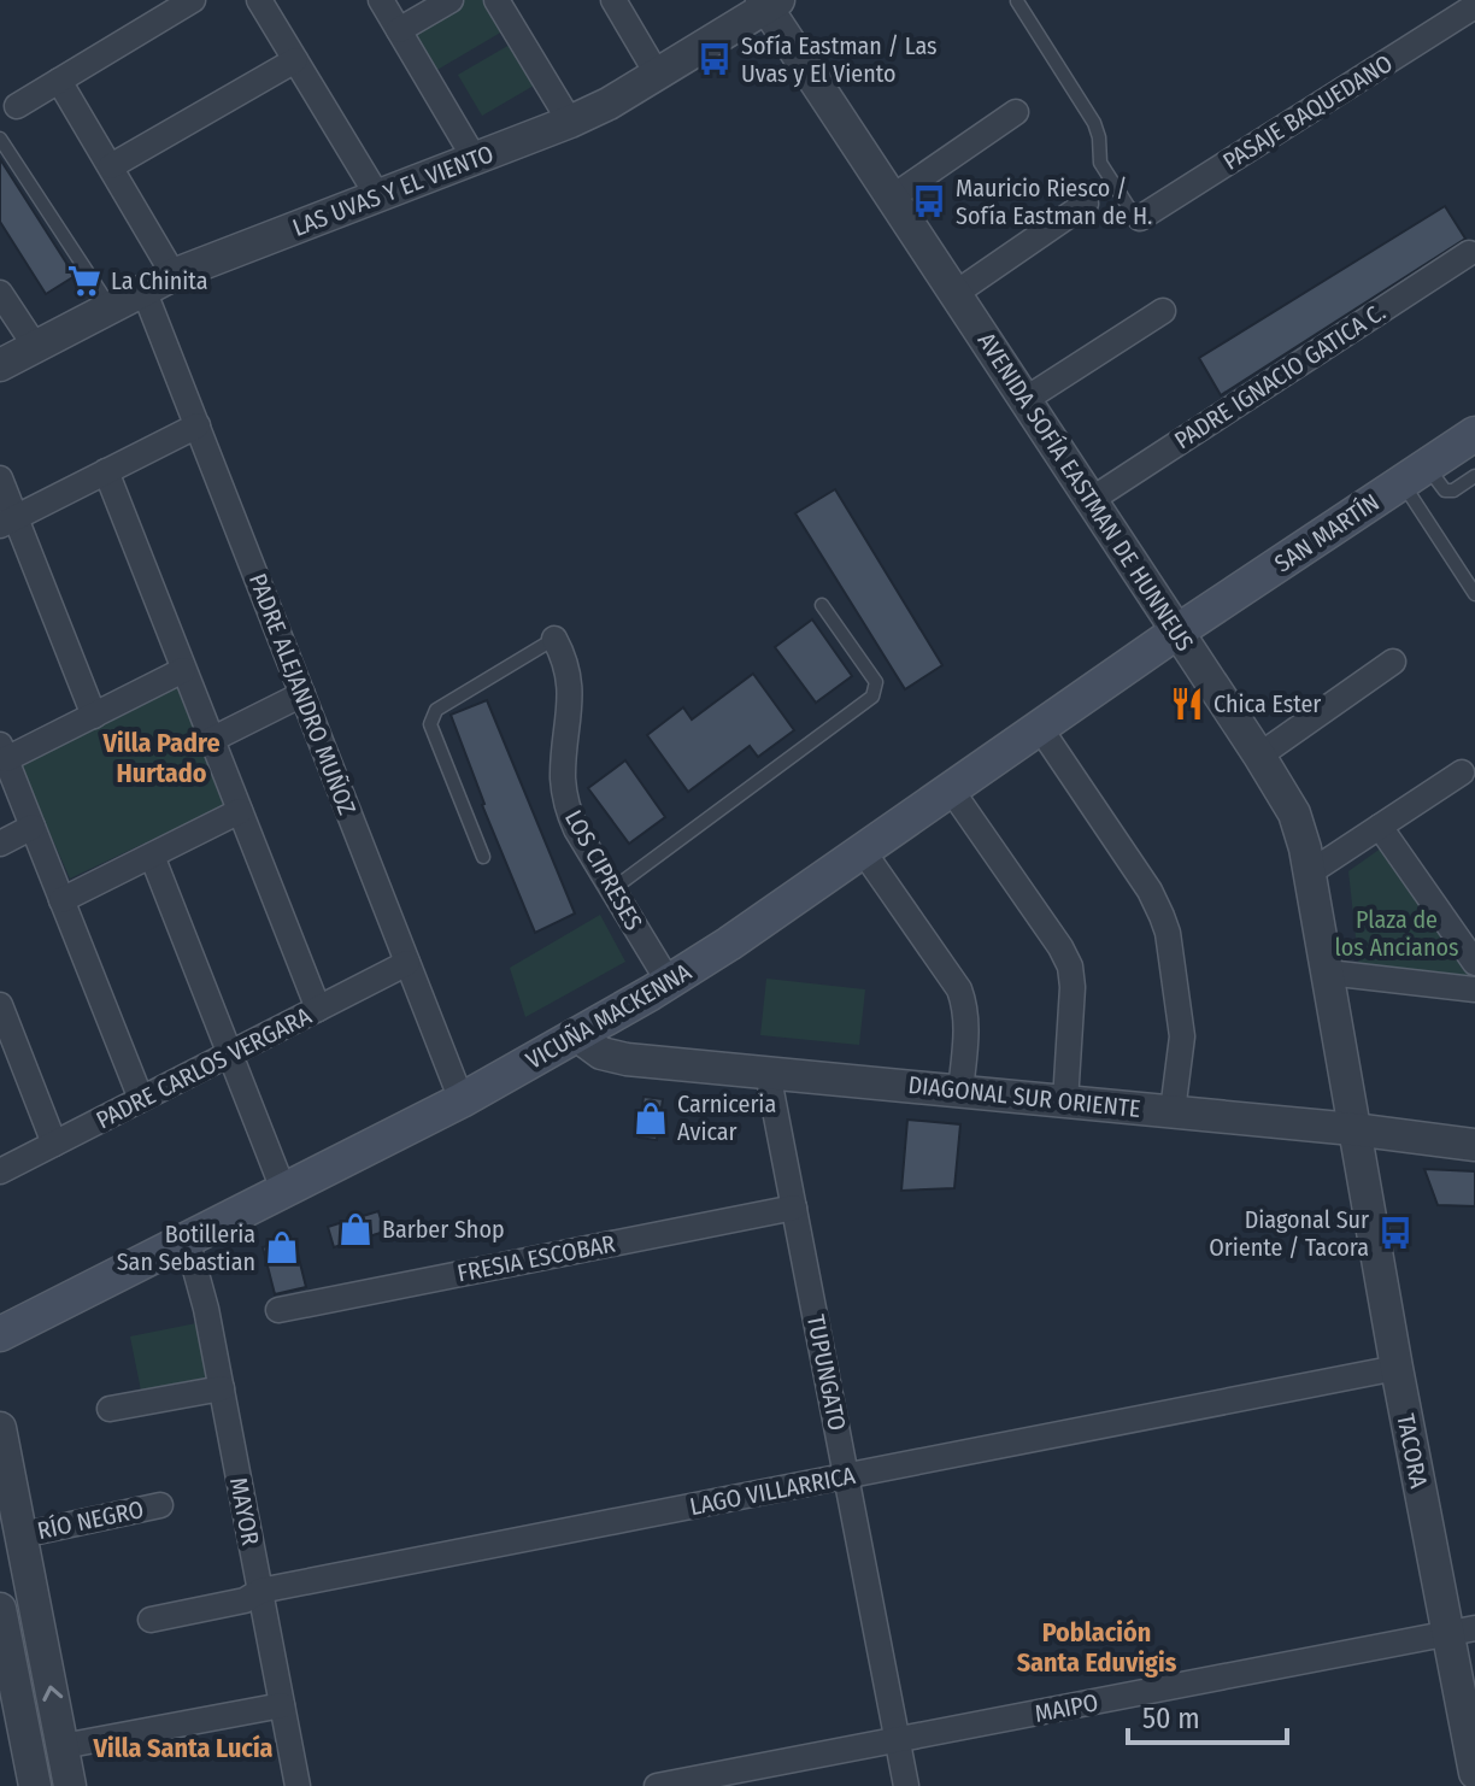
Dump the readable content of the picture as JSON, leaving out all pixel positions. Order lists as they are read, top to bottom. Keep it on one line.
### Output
{"streets":{"main road":["SAN MARTÍN","VICUÑA MACKENNA"],"street":["PASAJE BAQUEDANO","LAS UVAS Y EL VIENTO","PADRE IGNACIO GATICA C.","AVENIDA SOFÍA EASTMAN DE HUNNEUS","PADRE ALEJANDRO MUÑOZ","LOS CIPRESES","PADRE CARLOS VERGARA","DIAGONAL SUR ORIENTE","FRESIA ESCOBAR","TUPUNGATO","TACORA","LAGO VILLARRICA","MAYOR","RÍO NEGRO","MAIPO"]},"crossings":[["LAS UVAS Y EL VIENTO","AVENIDA SOFÍA EASTMAN DE HUNNEUS"],["LAS UVAS Y EL VIENTO","PADRE ALEJANDRO MUÑOZ"],["PADRE IGNACIO GATICA C.","AVENIDA SOFÍA EASTMAN DE HUNNEUS"],["AVENIDA SOFÍA EASTMAN DE HUNNEUS","SAN MARTÍN"],["AVENIDA SOFÍA EASTMAN DE HUNNEUS","VICUÑA MACKENNA"],["AVENIDA SOFÍA EASTMAN DE HUNNEUS","DIAGONAL SUR ORIENTE"],["AVENIDA SOFÍA EASTMAN DE HUNNEUS","TACORA"],["SAN MARTÍN","VICUÑA MACKENNA"],["PADRE ALEJANDRO MUÑOZ","VICUÑA MACKENNA"],["PADRE ALEJANDRO MUÑOZ","PADRE CARLOS VERGARA"],["LOS CIPRESES","VICUÑA MACKENNA"],["VICUÑA MACKENNA","DIAGONAL SUR ORIENTE"],["VICUÑA MACKENNA","MAYOR"],["DIAGONAL SUR ORIENTE","TUPUNGATO"],["DIAGONAL SUR ORIENTE","TACORA"],["FRESIA ESCOBAR","TUPUNGATO"],["TUPUNGATO","LAGO VILLARRICA"],["TUPUNGATO","MAIPO"],["TACORA","LAGO VILLARRICA"],["TACORA","MAIPO"],["LAGO VILLARRICA","MAYOR"]],"districts":["Villa Padre Hurtado","Población Santa Eduvigis","Villa Santa Lucía"],"parks":["Plaza de los Ancianos"],"places":{"bus stop":["Sofía Eastman / Las Uvas y El Viento","Mauricio Riesco / Sofía Eastman de H.","Diagonal Sur Oriente / Tacora"],"supermarket":["La Chinita"],"restaurant":["Chica Ester"],"shop":["Carniceria Avicar","Barber Shop","Botilleria San Sebastian"]},"scale_bar":"50 m"}
